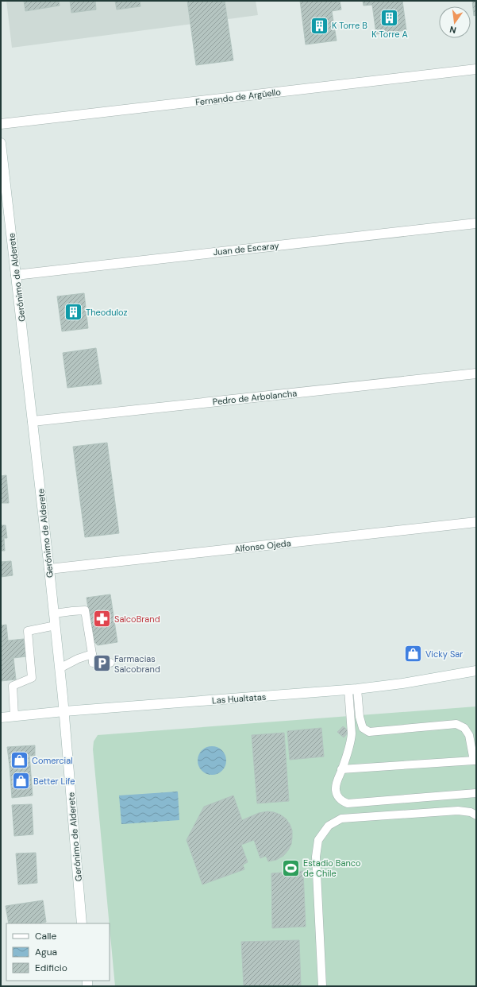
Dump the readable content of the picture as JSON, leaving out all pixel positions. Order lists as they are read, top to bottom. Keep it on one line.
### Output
{"streets":{"street":["Fernando de Argüello","Juan de Escaray","Gerónimo de Alderete","Pedro de Arbolancha","Alfonso Ojeda","Las Hualtatas"]},"crossings":[["Juan de Escaray","Gerónimo de Alderete"],["Gerónimo de Alderete","Pedro de Arbolancha"],["Gerónimo de Alderete","Alfonso Ojeda"],["Gerónimo de Alderete","Las Hualtatas"]],"places":{"building":["K Torre A","K Torre B","Theoduloz"],"pharmacy":["SalcoBrand"],"shop":["Vicky Sar","Comercial","Better Life"],"parking":["Farmacias Salcobrand"],"sports":["Estadio Banco de Chile"]},"legend":["Calle","Agua","Edificio"],"north":"bottom"}
